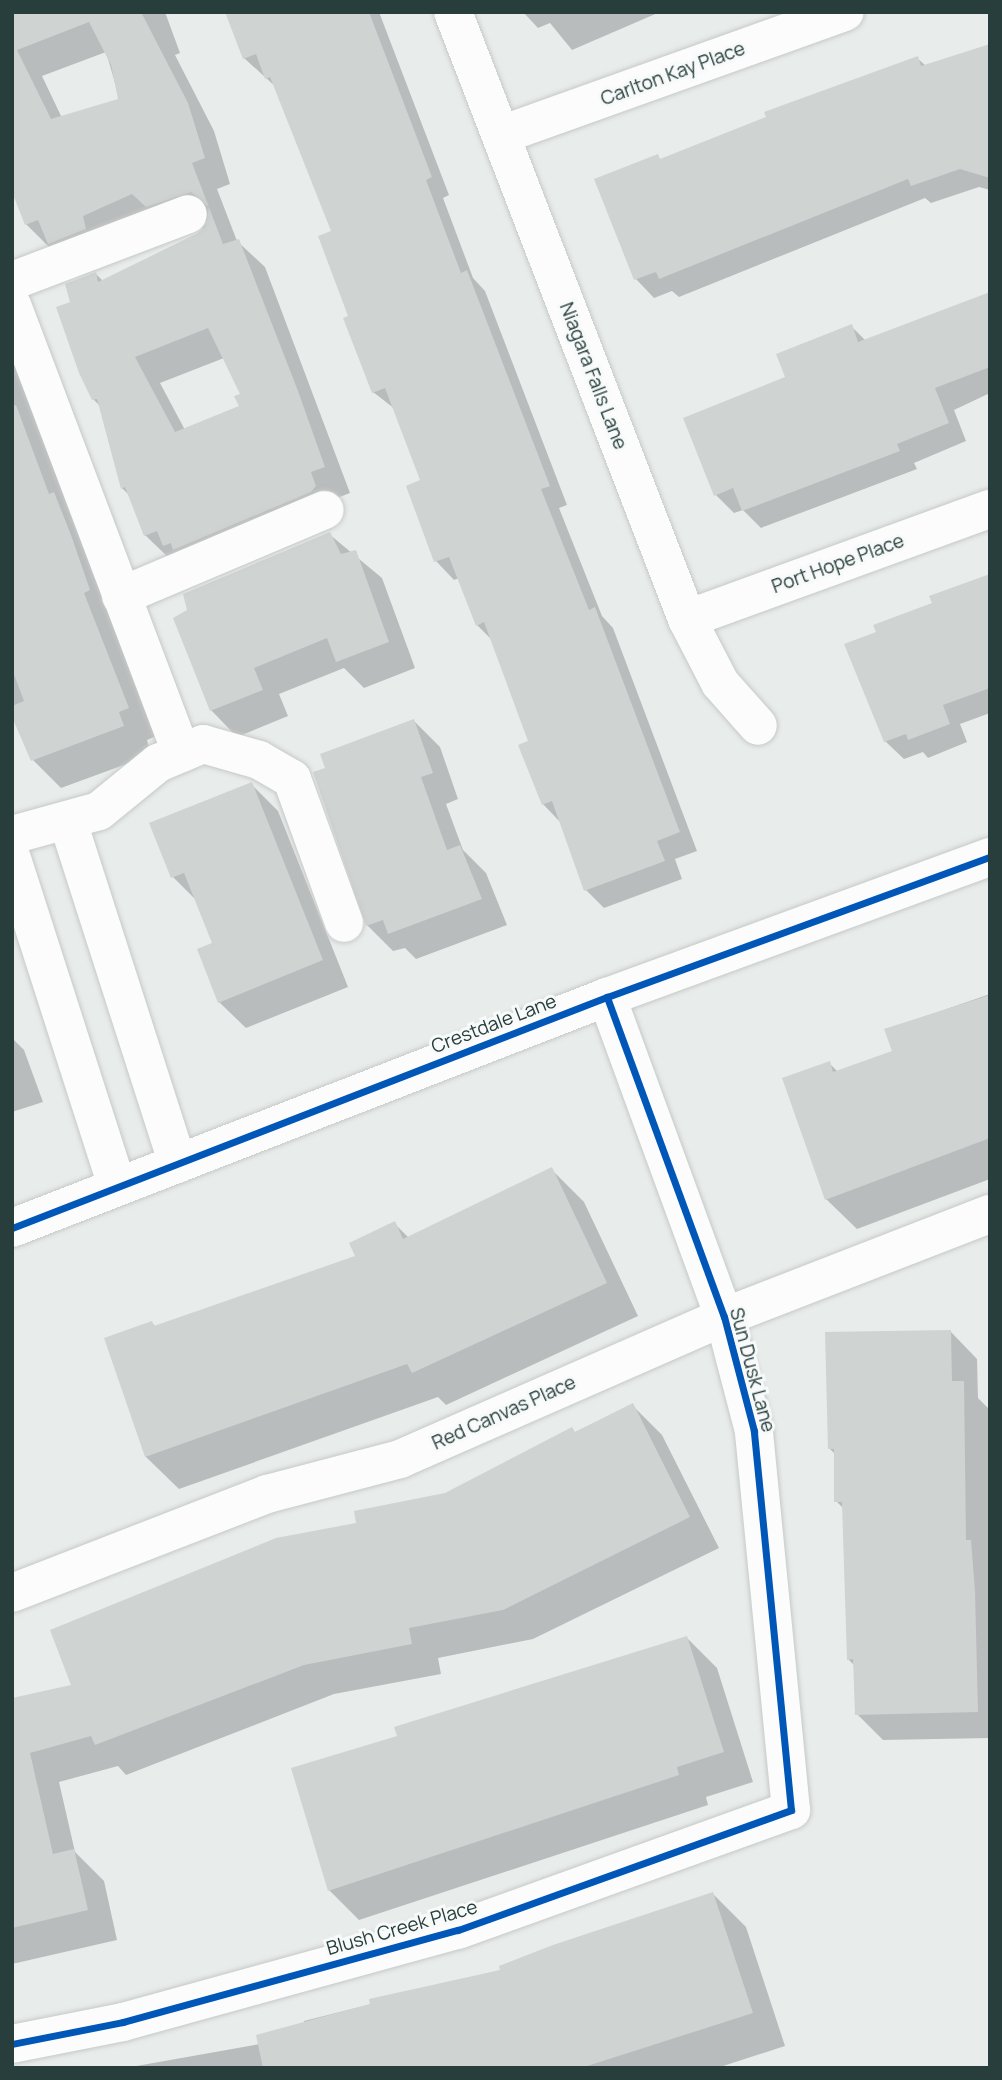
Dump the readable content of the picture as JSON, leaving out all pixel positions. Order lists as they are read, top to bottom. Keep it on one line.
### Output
{"streets":{"street":["Carlton Kay Place","Niagara Falls Lane","Port Hope Place","Crestdale Lane","Sun Dusk Lane","Red Canvas Place","Blush Creek Place"]},"crossings":[["Carlton Kay Place","Niagara Falls Lane"],["Niagara Falls Lane","Port Hope Place"],["Crestdale Lane","Sun Dusk Lane"],["Sun Dusk Lane","Red Canvas Place"],["Sun Dusk Lane","Blush Creek Place"]]}
